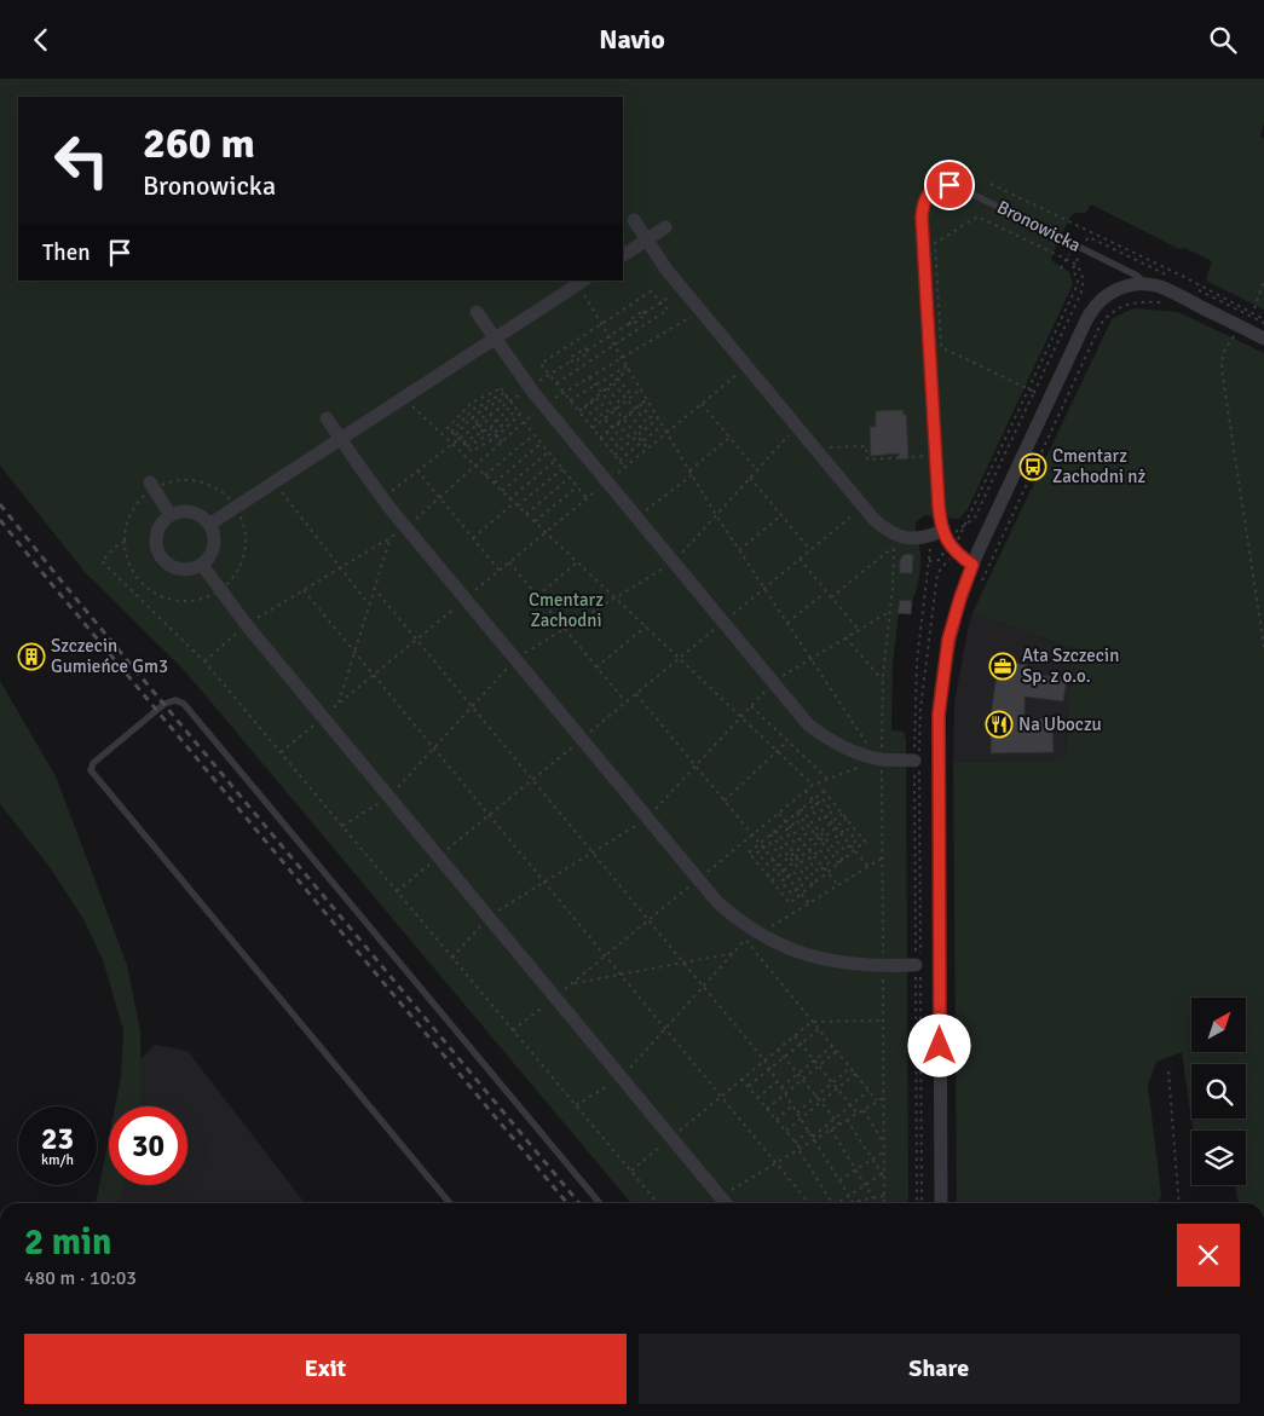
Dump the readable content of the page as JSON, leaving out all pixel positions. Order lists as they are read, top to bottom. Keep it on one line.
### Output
{"streets":{"street":["Bronowicka"]},"parks":["Cmentarz Zachodni"],"places":{"bus stop":["Cmentarz Zachodni nż"],"building":["Szczecin Gumieńce Gm3"],"office":["Ata Szczecin Sp. z o.o."],"restaurant":["Na Uboczu"]},"north":"top right","page":{"header":"Navio","turn":["260 m","Bronowicka"],"then":"Then","speed":"23 km/h","limit":"30","heading":["2 min","480 m · 10:03"],"buttons":["Exit","Share"]}}
